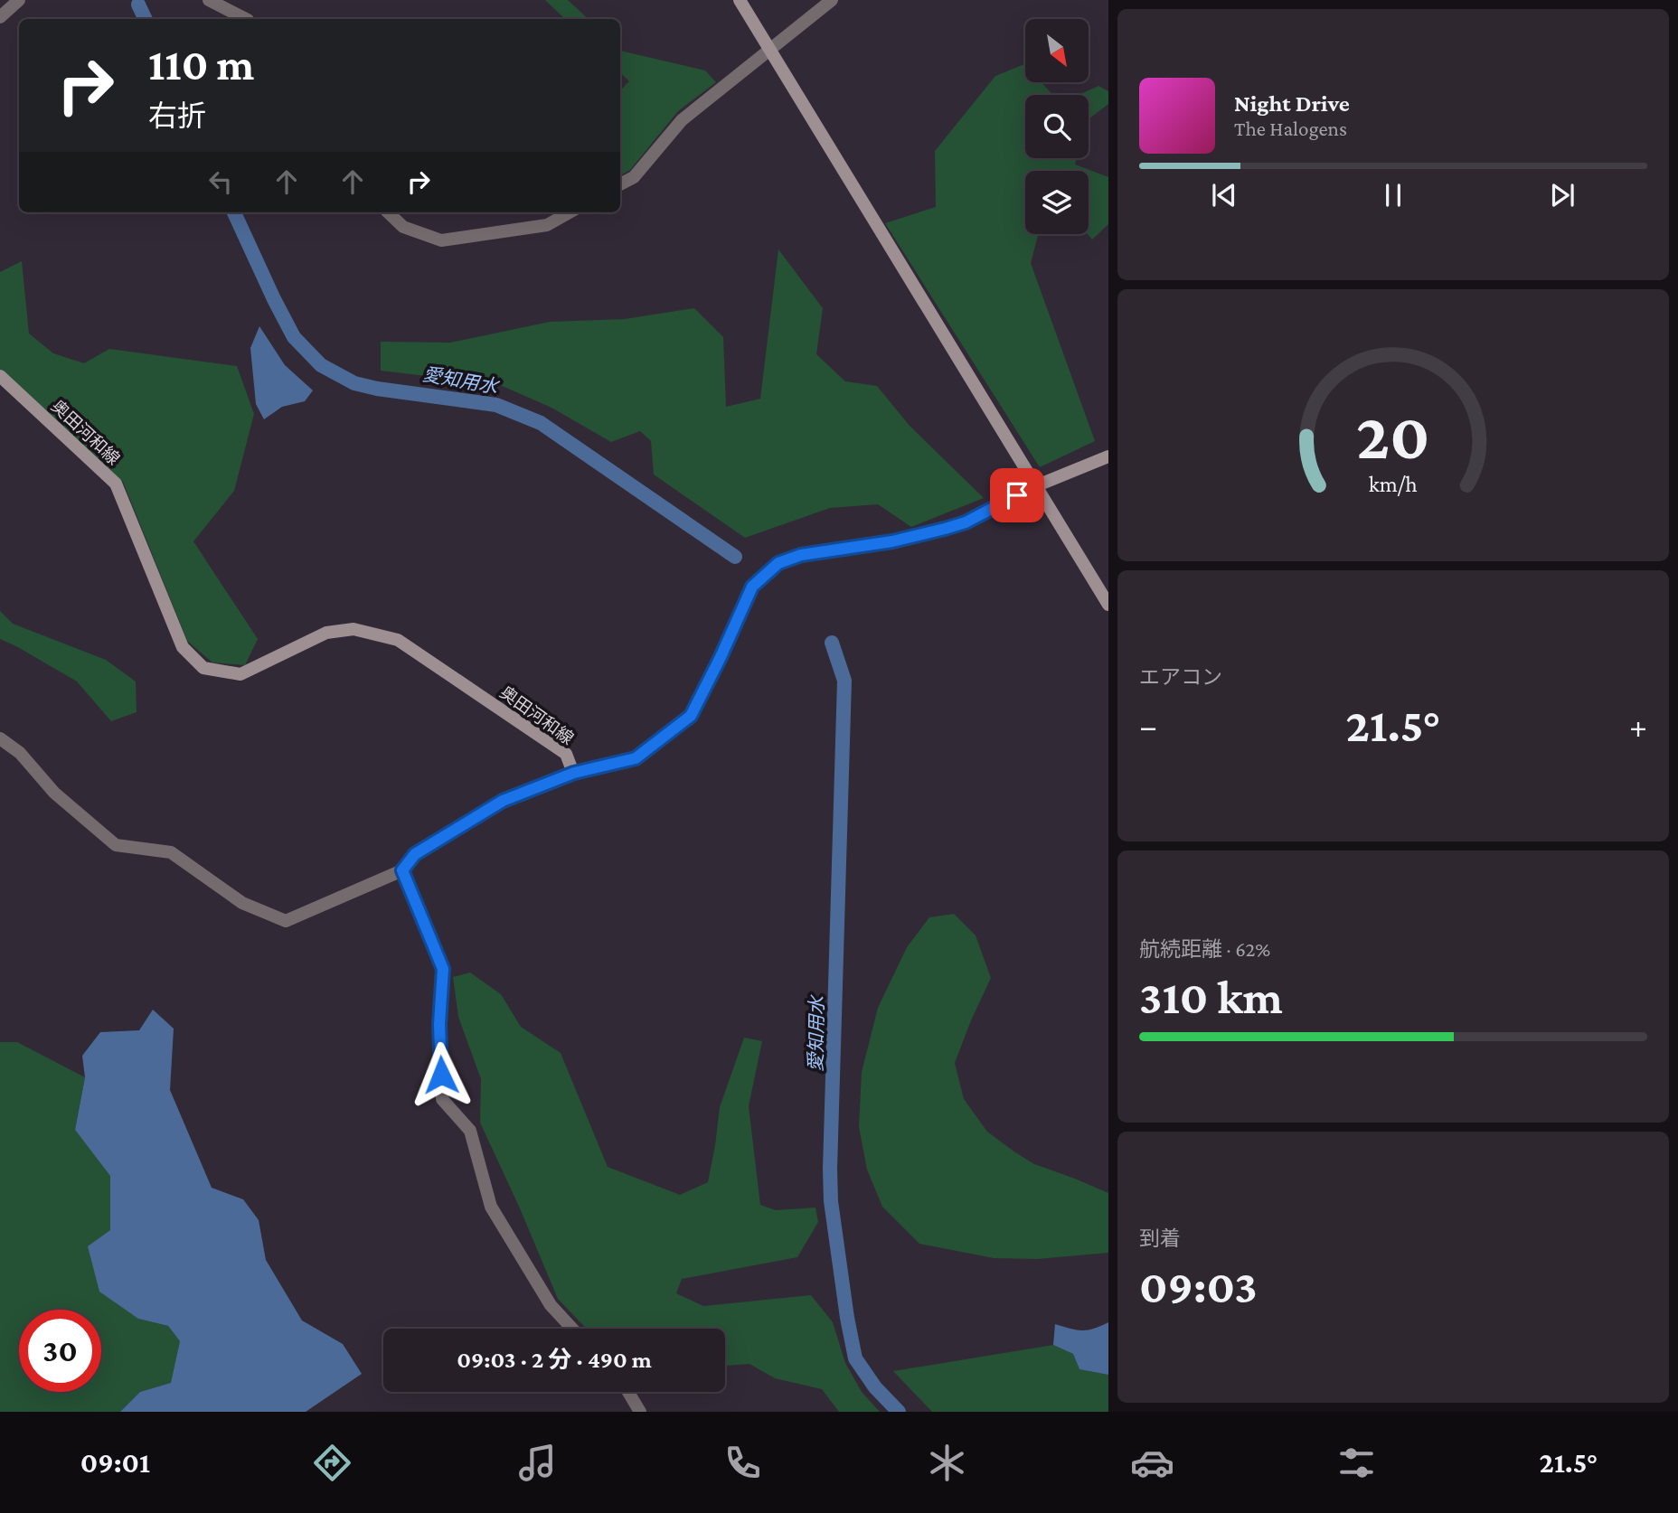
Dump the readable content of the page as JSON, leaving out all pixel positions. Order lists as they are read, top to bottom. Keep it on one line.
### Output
{"streets":{"main road":["奥田河和線"]},"water":["愛知用水"],"north":"bottom right","page":{"turn":["110 m","右折"],"song":["Night Drive","The Halogens"],"tile":["エアコン",["航続距離 · 62%","310 km"],["到着","09:03"]],"heat":["−","21.5°","+"],"limit":"30","trip":"09:03 · 2 分 · 490 m","tabs":["09:01","21.5°"],"gauge":["20","km/h"]}}
